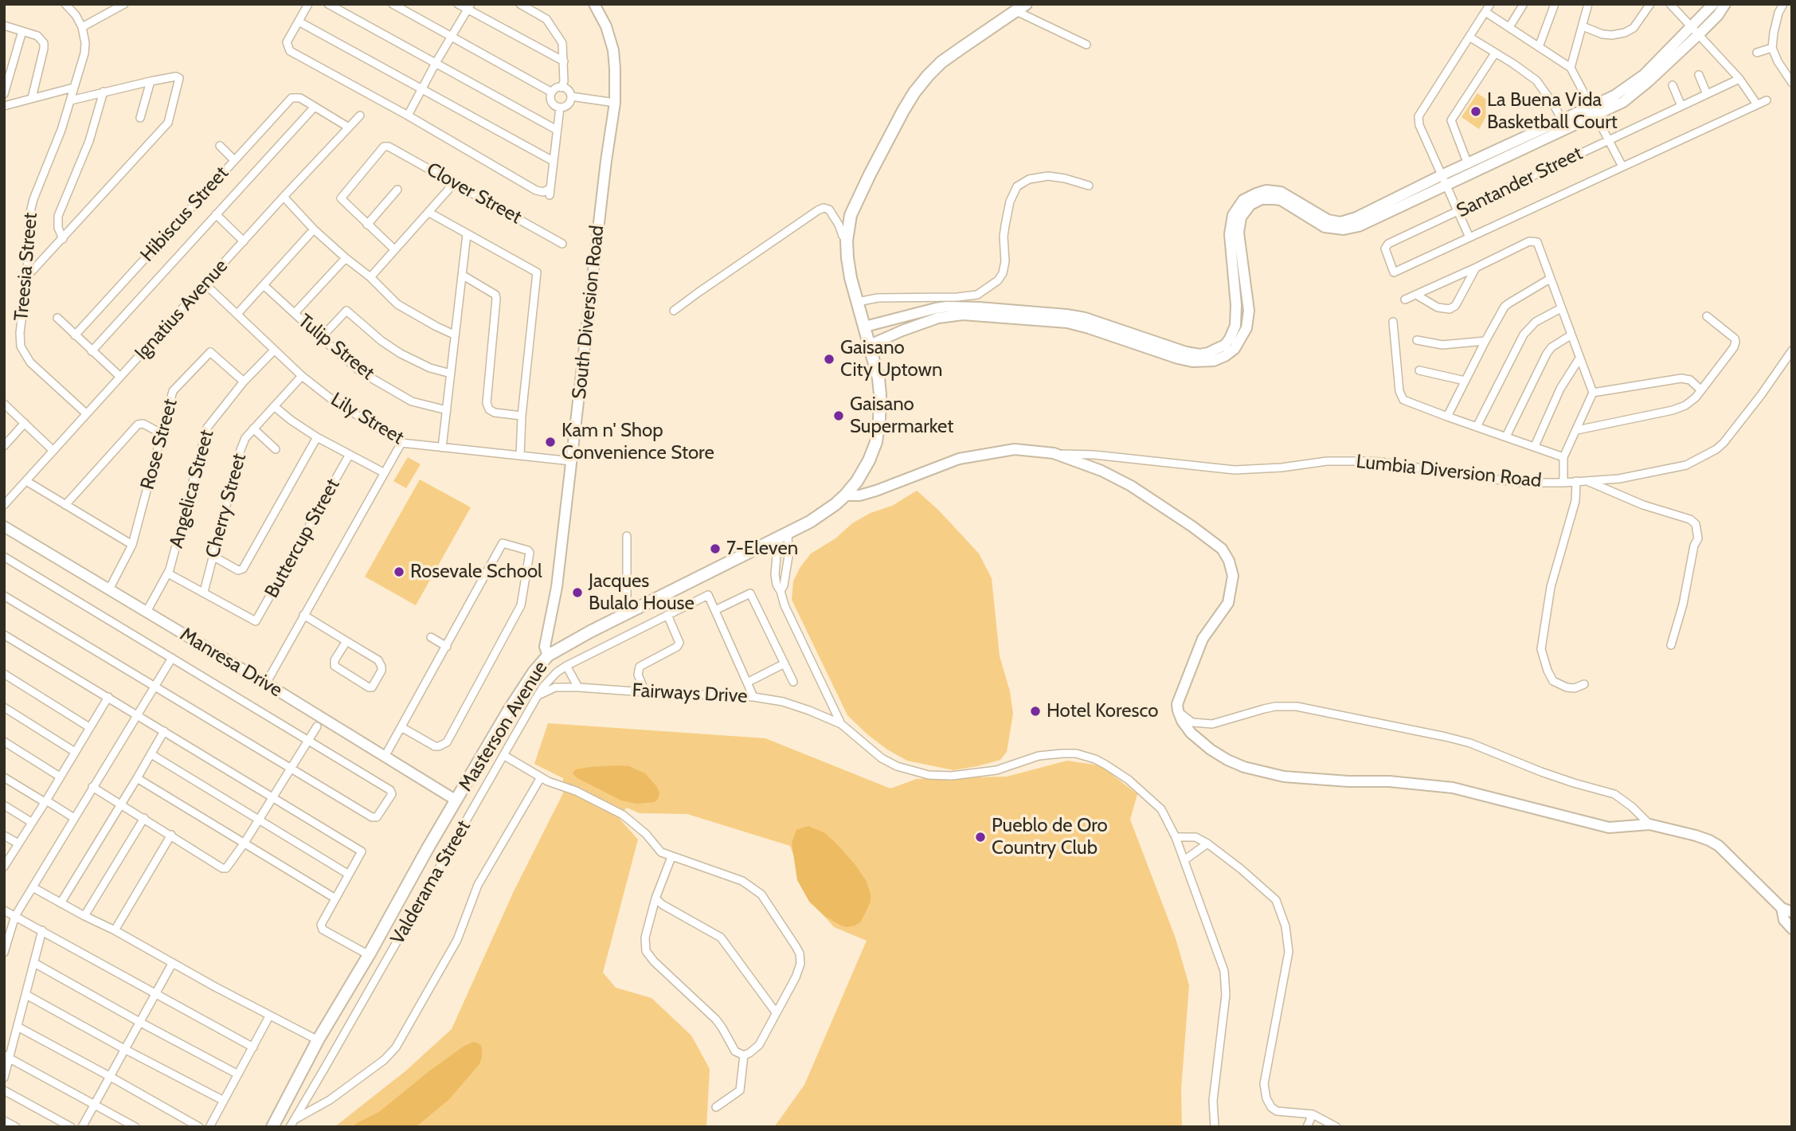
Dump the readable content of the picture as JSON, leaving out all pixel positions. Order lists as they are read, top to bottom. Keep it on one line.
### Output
{"streets":{"main road":["Masterson Avenue"],"street":["Santander Street","Clover Street","Hibiscus Street","Treesia Street","Ignatius Avenue","South Diversion Road","Tulip Street","Lily Street","Rose Street","Lumbia Diversion Road","Angelica Street","Cherry Street","Buttercup Street","Manresa Drive","Fairways Drive","Valderama Street"]},"crossings":[["Treesia Street","Ignatius Avenue"],["Ignatius Avenue","Lily Street"],["South Diversion Road","Lily Street"],["South Diversion Road","Masterson Avenue"],["Lily Street","Angelica Street"],["Lily Street","Cherry Street"],["Rose Street","Angelica Street"],["Rose Street","Manresa Drive"],["Angelica Street","Manresa Drive"],["Cherry Street","Buttercup Street"],["Manresa Drive","Masterson Avenue"],["Fairways Drive","Valderama Street"]],"places":["La Buena Vida Basketball Court","Gaisano City Uptown","Gaisano Supermarket","Kam n' Shop Convenience Store","7-Eleven","Rosevale School","Jacques Bulalo House","Hotel Koresco","Pueblo de Oro Country Club"]}
